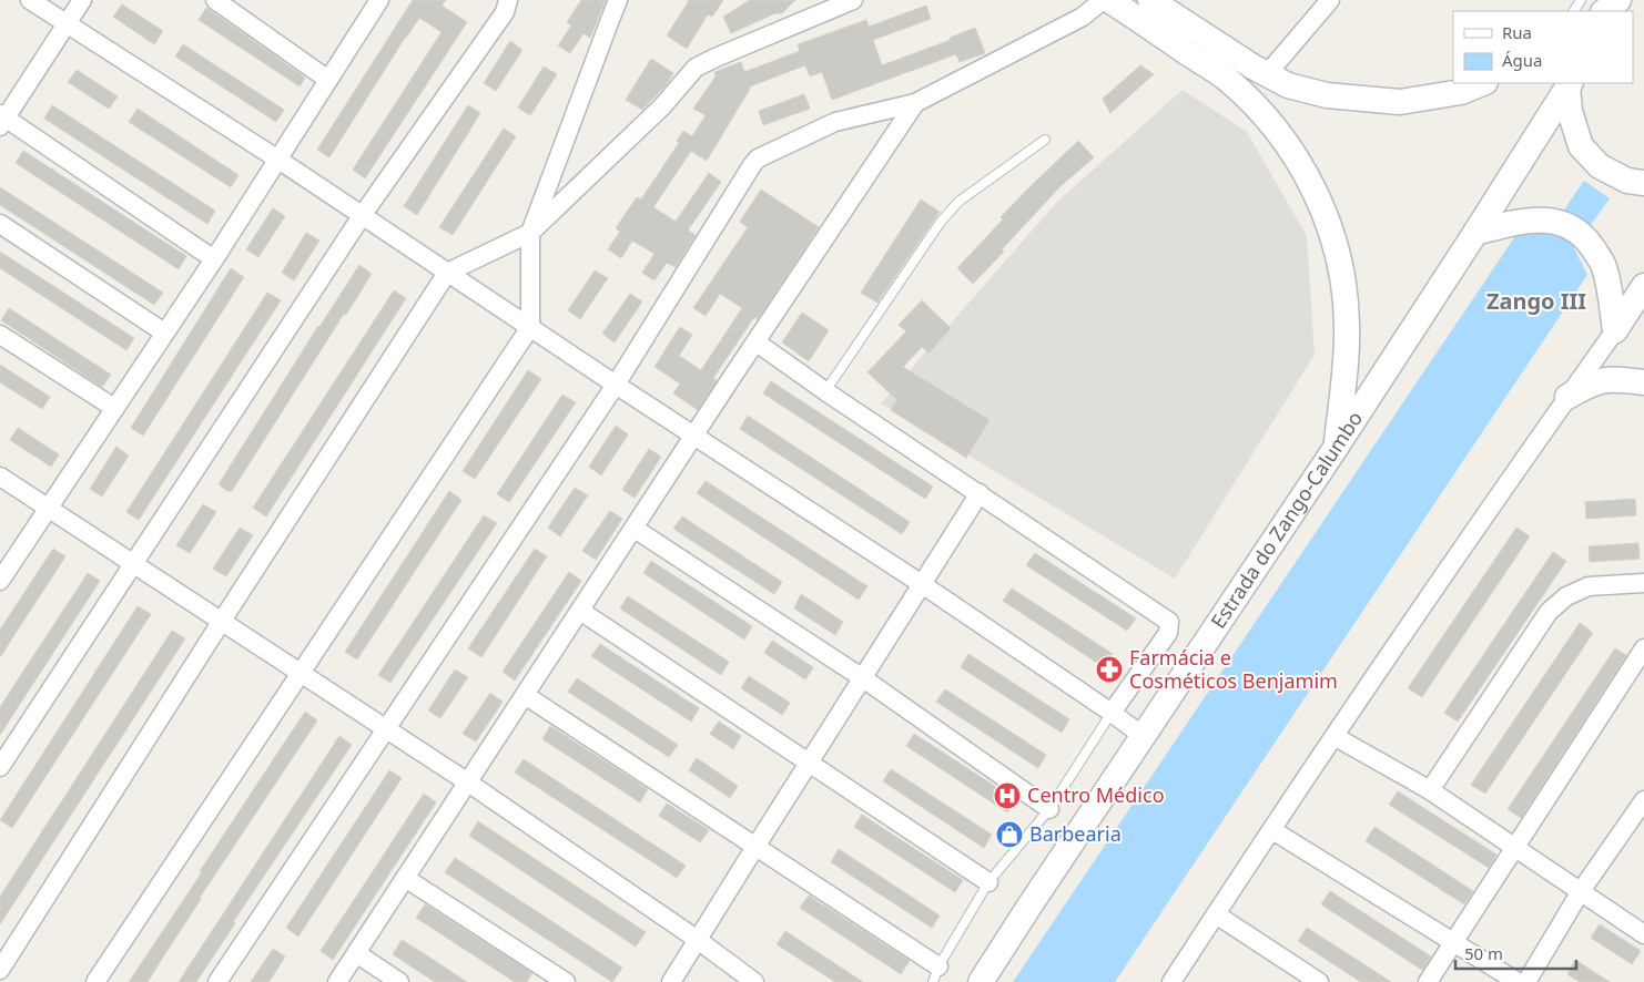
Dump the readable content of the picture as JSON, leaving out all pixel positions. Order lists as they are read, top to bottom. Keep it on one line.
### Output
{"streets":{"main road":["Estrada do Zango-Calumbo"]},"districts":["Zango III"],"places":{"pharmacy":["Farmácia e Cosméticos Benjamim"],"hospital":["Centro Médico"],"shop":["Barbearia"]},"legend":["Rua","Água"],"scale_bar":"50 m"}
